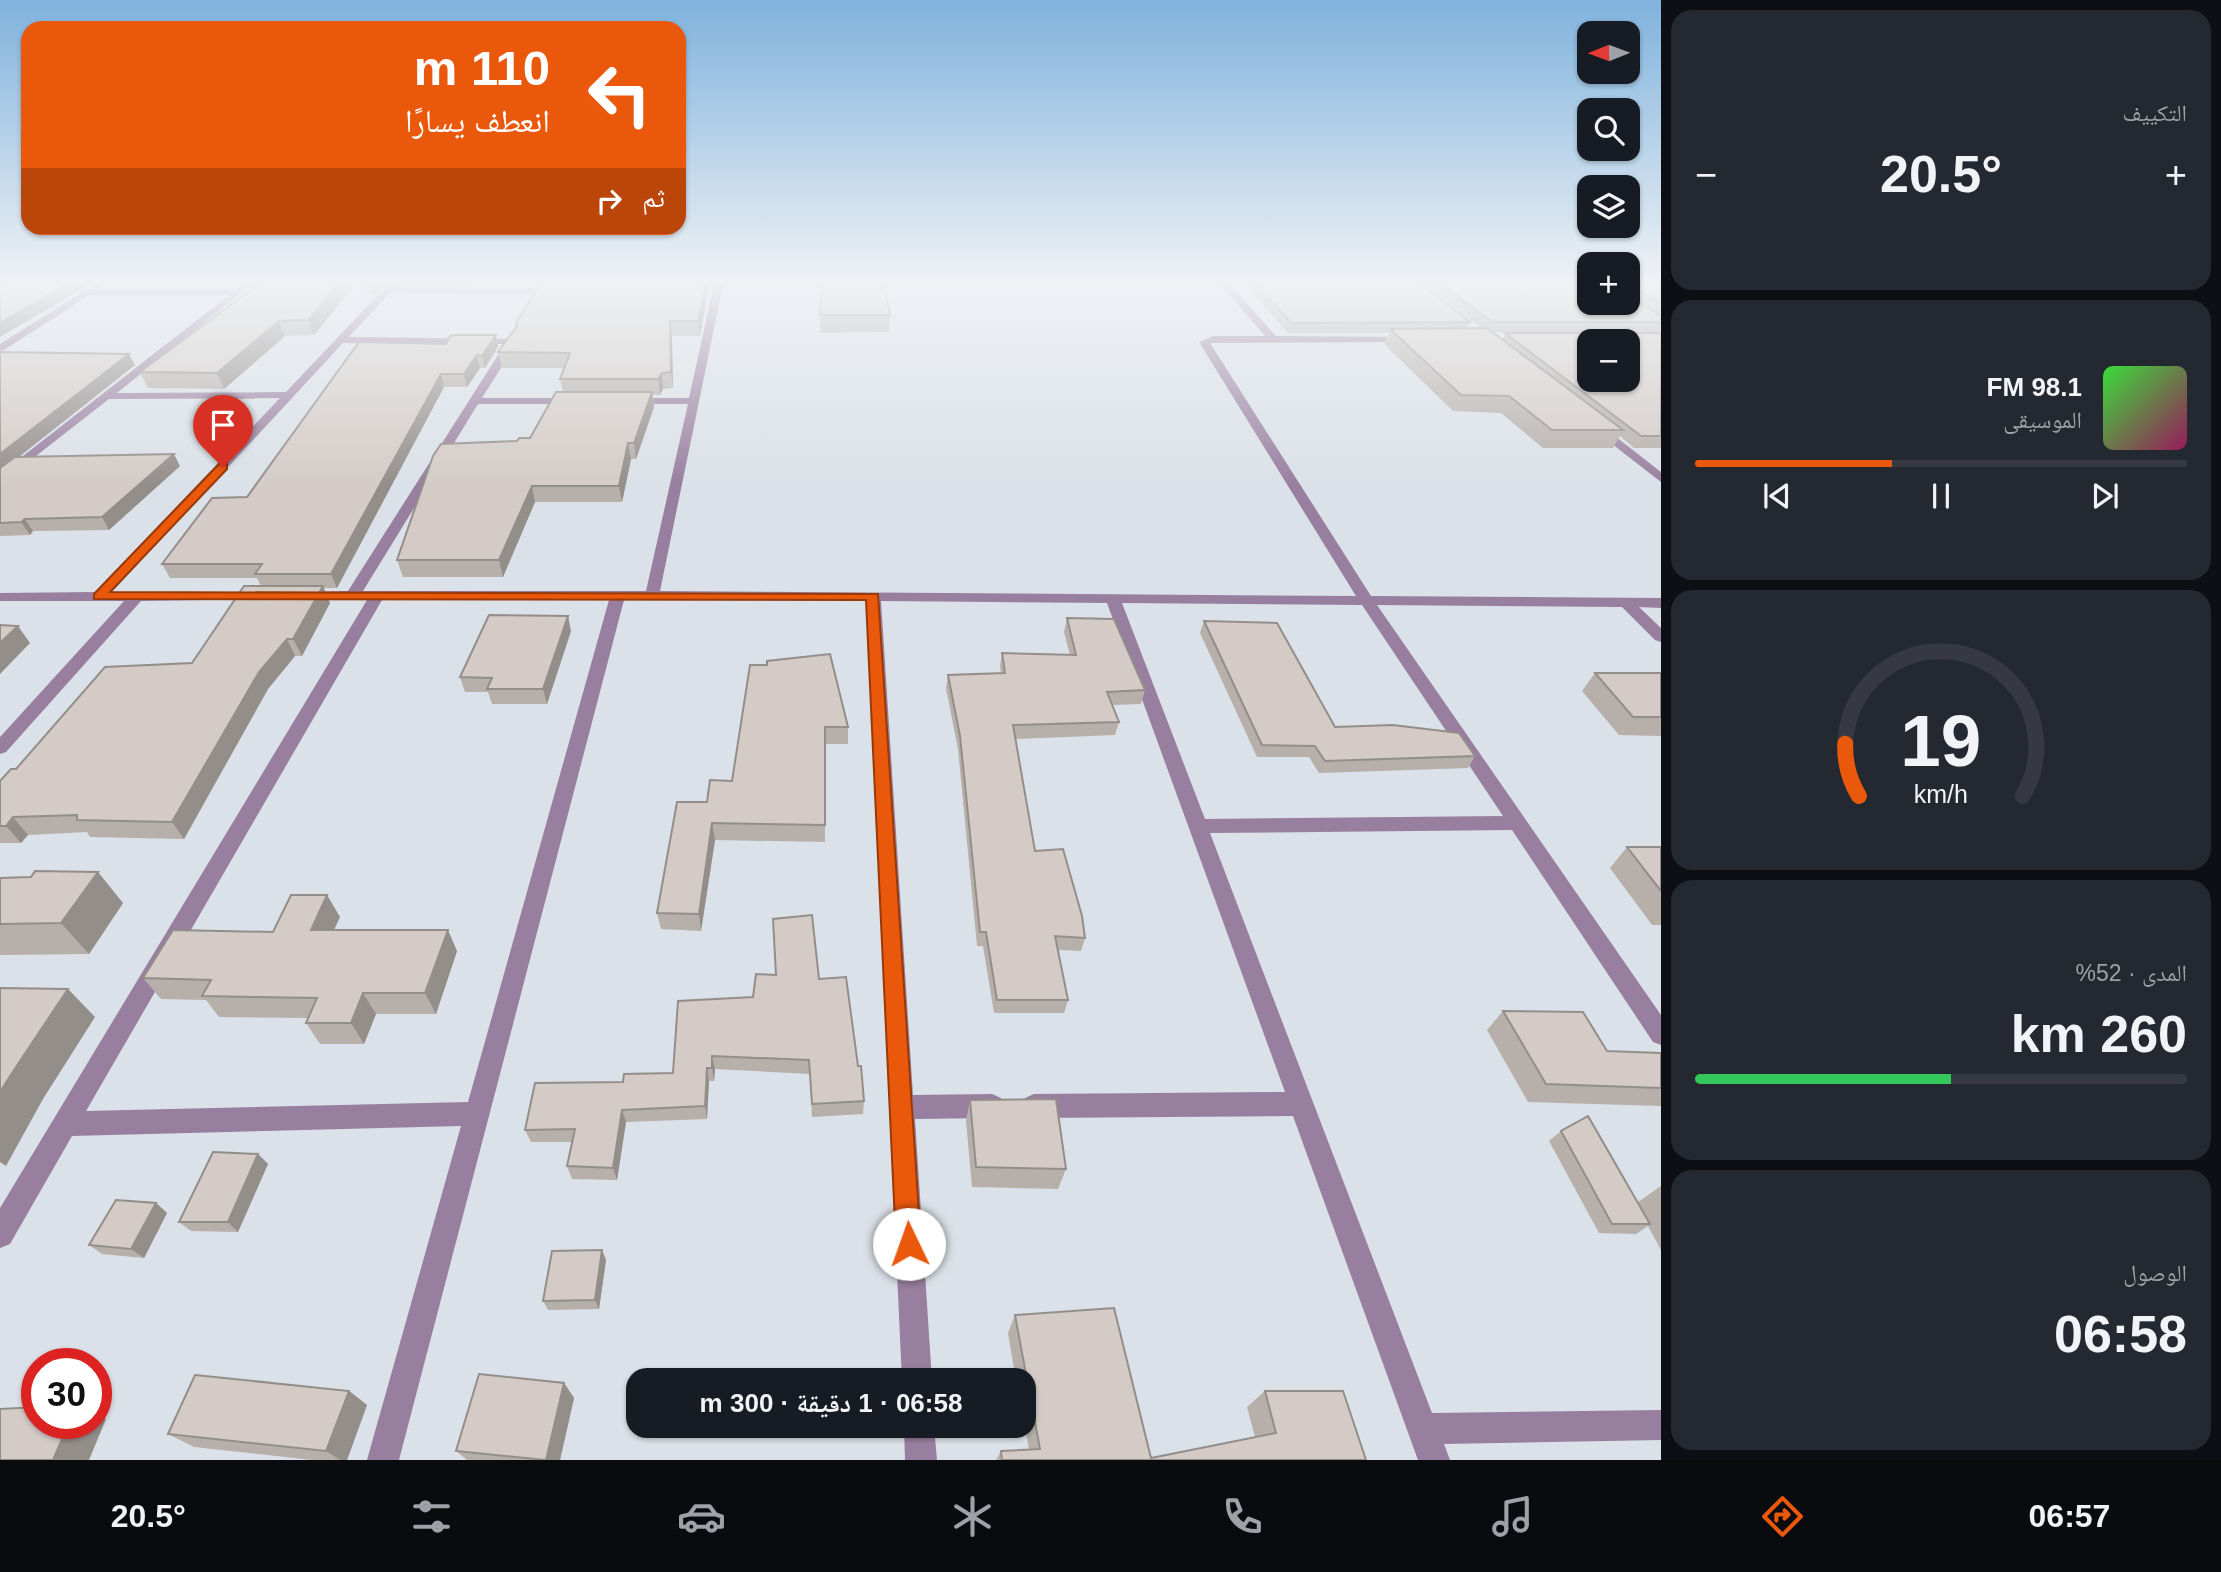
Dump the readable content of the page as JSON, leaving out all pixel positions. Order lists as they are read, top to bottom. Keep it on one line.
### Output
{"north":"left","page":{"tile":["التكييف",["المدى · 52%","260 km"],["الوصول","06:58"]],"map_buttons":["+","−"],"turn":["110 m","انعطف يسارًا"],"heat":["−","20.5°","+"],"then":"ثم","song":["98.1 FM","الموسيقى"],"limit":"30","trip":"06:58 · 1 دقيقة · 300 m","tabs":["06:57","20.5°"],"gauge":["19","km/h"]}}
